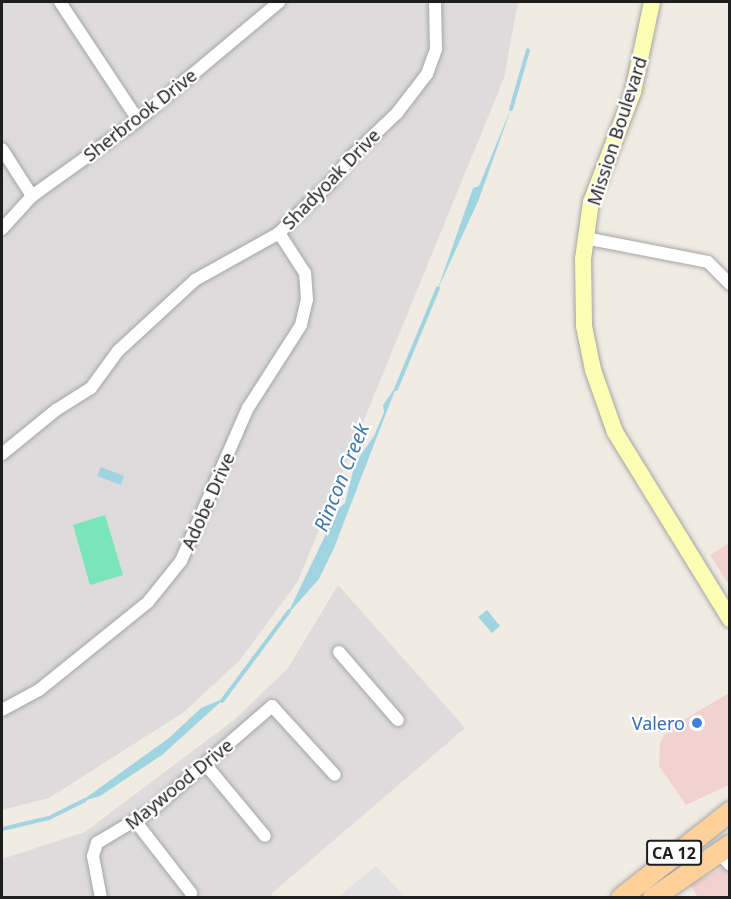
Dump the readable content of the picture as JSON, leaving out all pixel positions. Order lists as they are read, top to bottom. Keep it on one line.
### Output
{"streets":{"main road":["Mission Boulevard","CA 12"],"street":["Sherbrook Drive","Shadyoak Drive","Adobe Drive","Maywood Drive"]},"crossings":[["Shadyoak Drive","Adobe Drive"]],"water":["Rincon Creek"],"places":["Valero"]}
